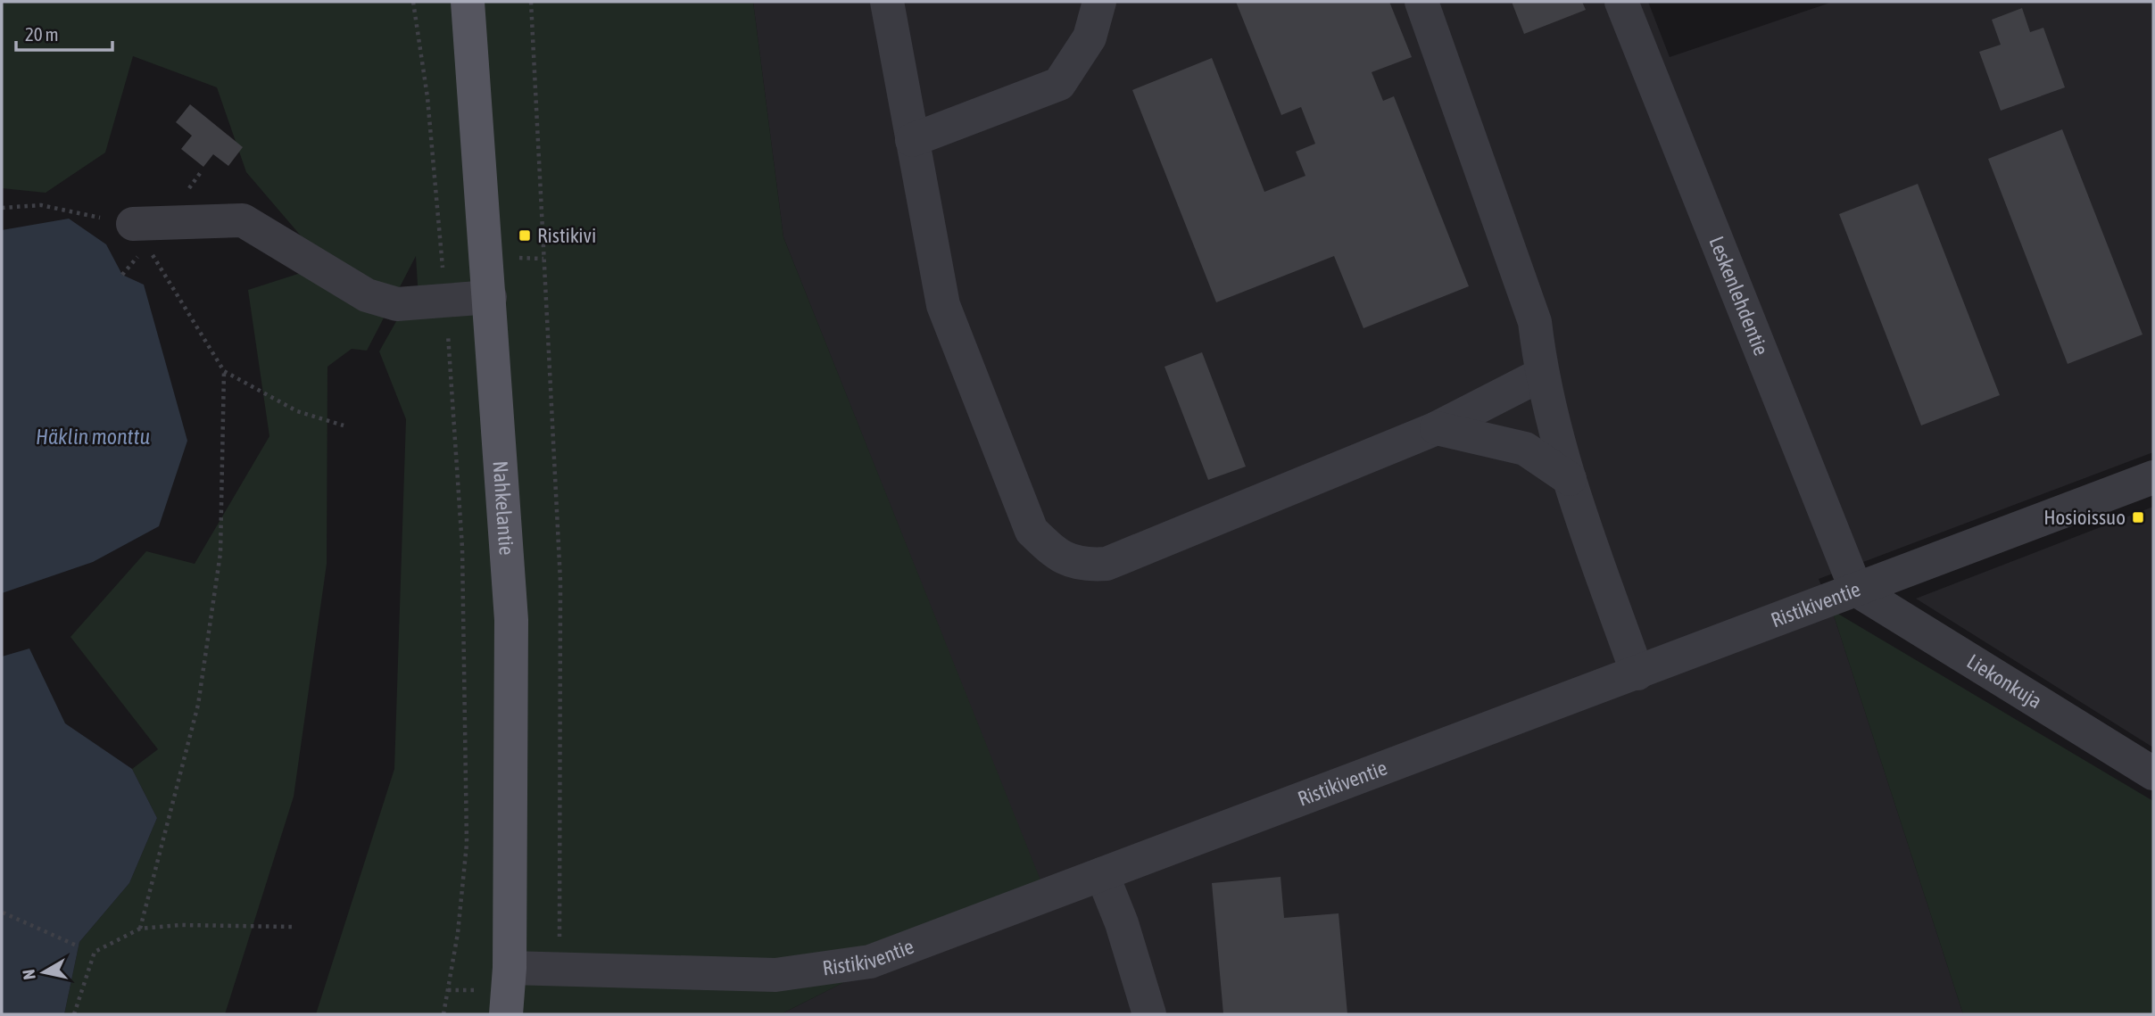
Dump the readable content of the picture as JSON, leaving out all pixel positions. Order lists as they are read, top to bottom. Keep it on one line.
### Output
{"streets":{"main road":["Nahkelantie"],"street":["Leskenlehdentie","Ristikiventie","Liekonkuja"]},"crossings":[["Leskenlehdentie","Ristikiventie"],["Leskenlehdentie","Liekonkuja"],["Nahkelantie","Ristikiventie"],["Ristikiventie","Liekonkuja"]],"water":["Häklin monttu"],"places":{"transit":["Ristikivi","Hosioissuo"]},"scale_bar":"20 m","north":"left"}
